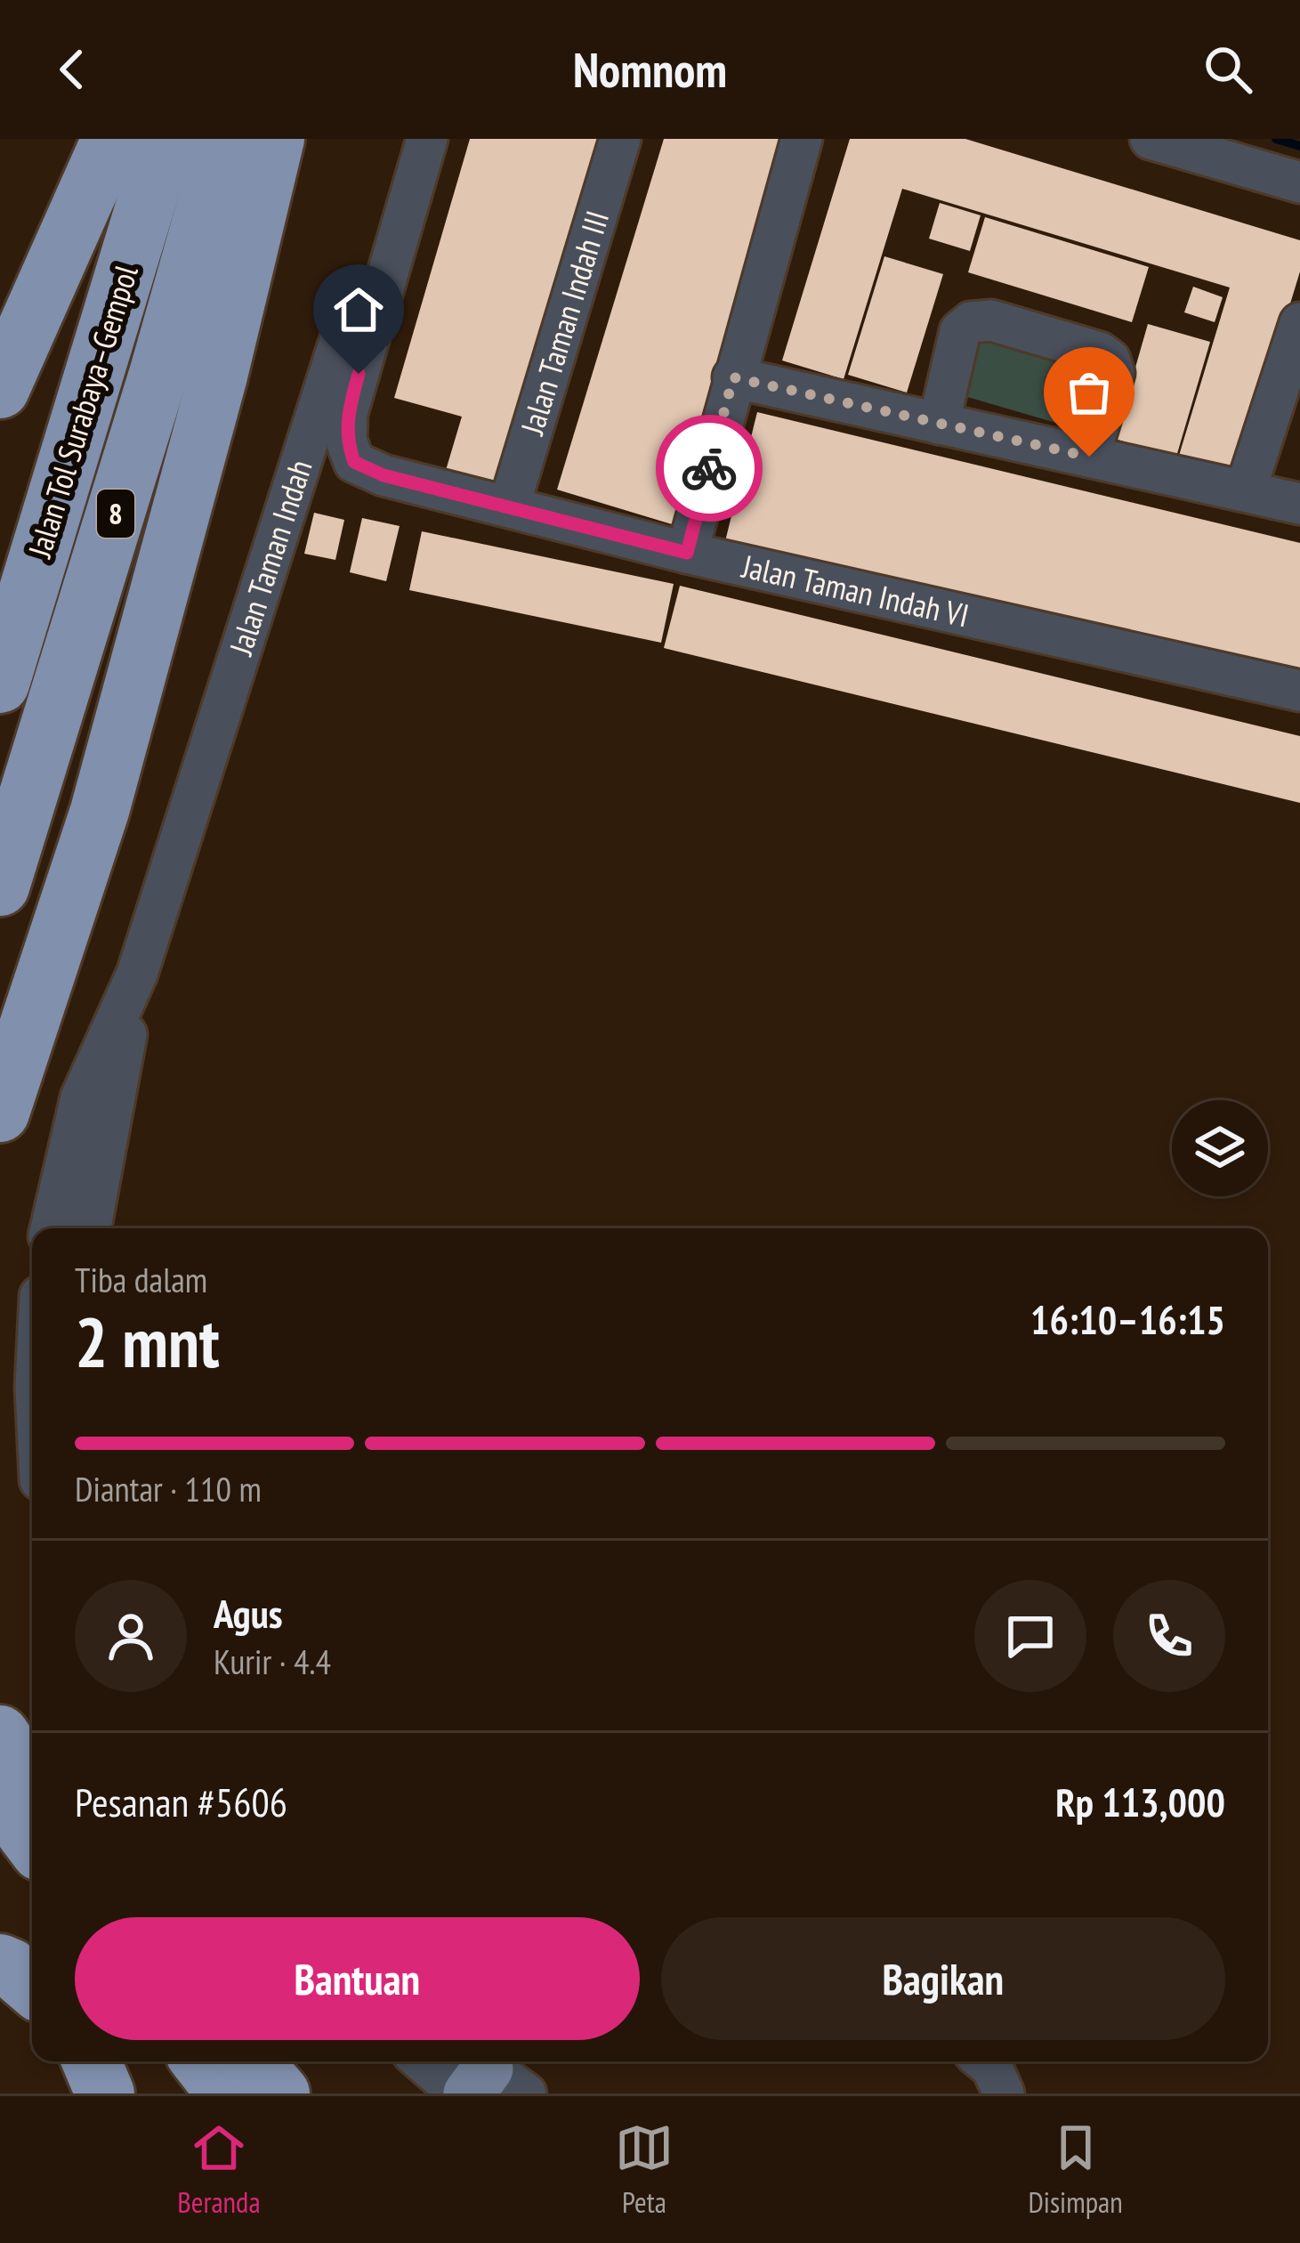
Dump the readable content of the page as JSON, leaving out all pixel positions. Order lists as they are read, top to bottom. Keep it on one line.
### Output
{"streets":{"highway":["Jalan Tol Surabaya–Gempol","8"],"street":["Jalan Taman Indah III","Jalan Taman Indah","Jalan Taman Indah VI"]},"crossings":[["Jalan Taman Indah III","Jalan Taman Indah VI"]],"page":{"header":"Nomnom","heading":["2 mnt","Tiba dalam","16:10–16:15"],"panel":["Agus","Kurir · 4.4","Pesanan #5606","Rp 113,000"],"bar":"Diantar · 110 m","buttons":["Bantuan","Bagikan"],"tabs":["Beranda","Peta","Disimpan"]}}
